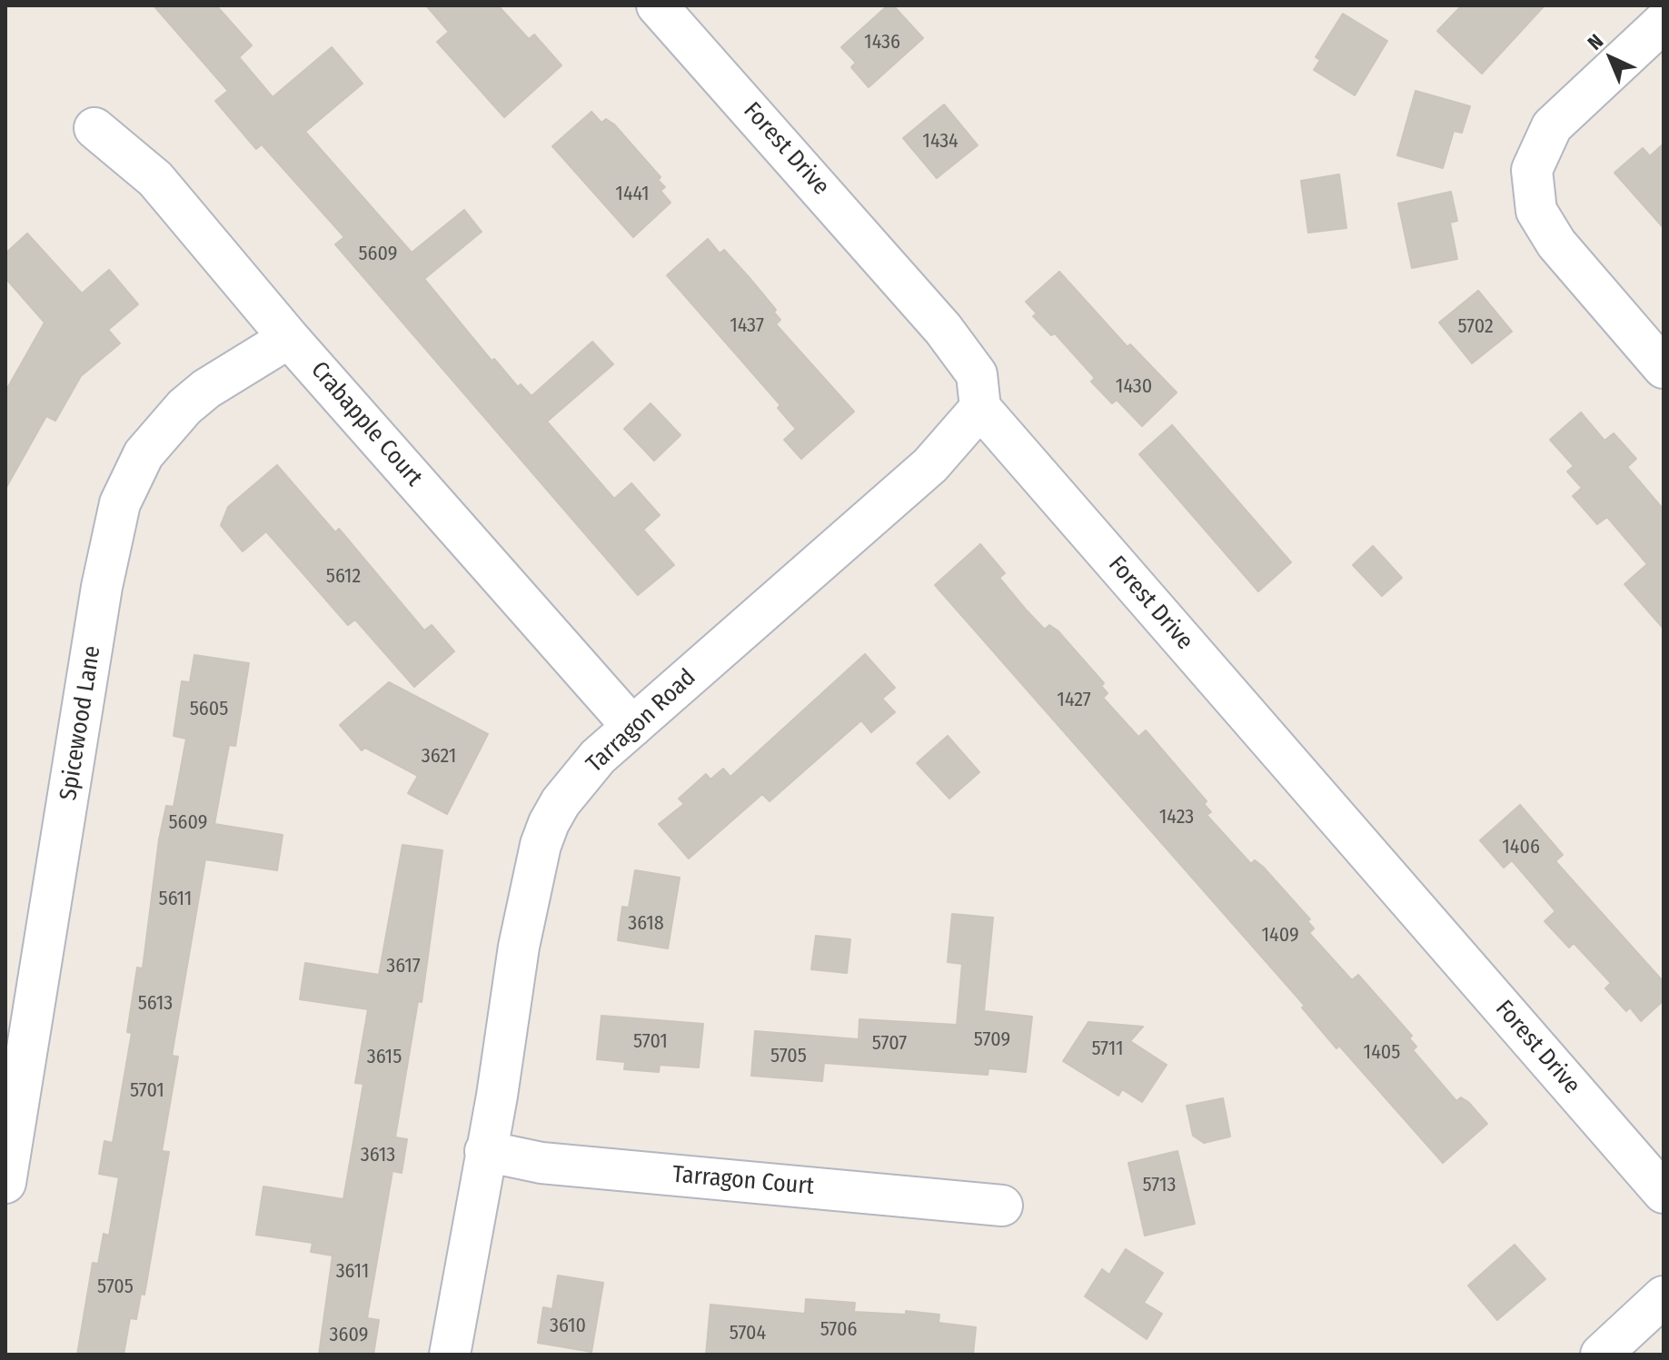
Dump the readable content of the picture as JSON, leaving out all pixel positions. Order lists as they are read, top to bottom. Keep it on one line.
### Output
{"streets":{"street":["Forest Drive","Crabapple Court","Tarragon Road","Spicewood Lane","Tarragon Court"]},"crossings":[["Forest Drive","Tarragon Road"],["Crabapple Court","Tarragon Road"],["Crabapple Court","Spicewood Lane"],["Tarragon Road","Tarragon Court"]],"house_numbers":["1436","1434","1441","5609","1437","5702","1430","5612","1427","5605","3621","1423","5609","1406","5611","3618","1409","3617","5613","5709","5701","5707","5711","1405","5705","3615","5701","3613","5713","3611","5705","3610","5706","5704","3609"],"north":"top left"}
